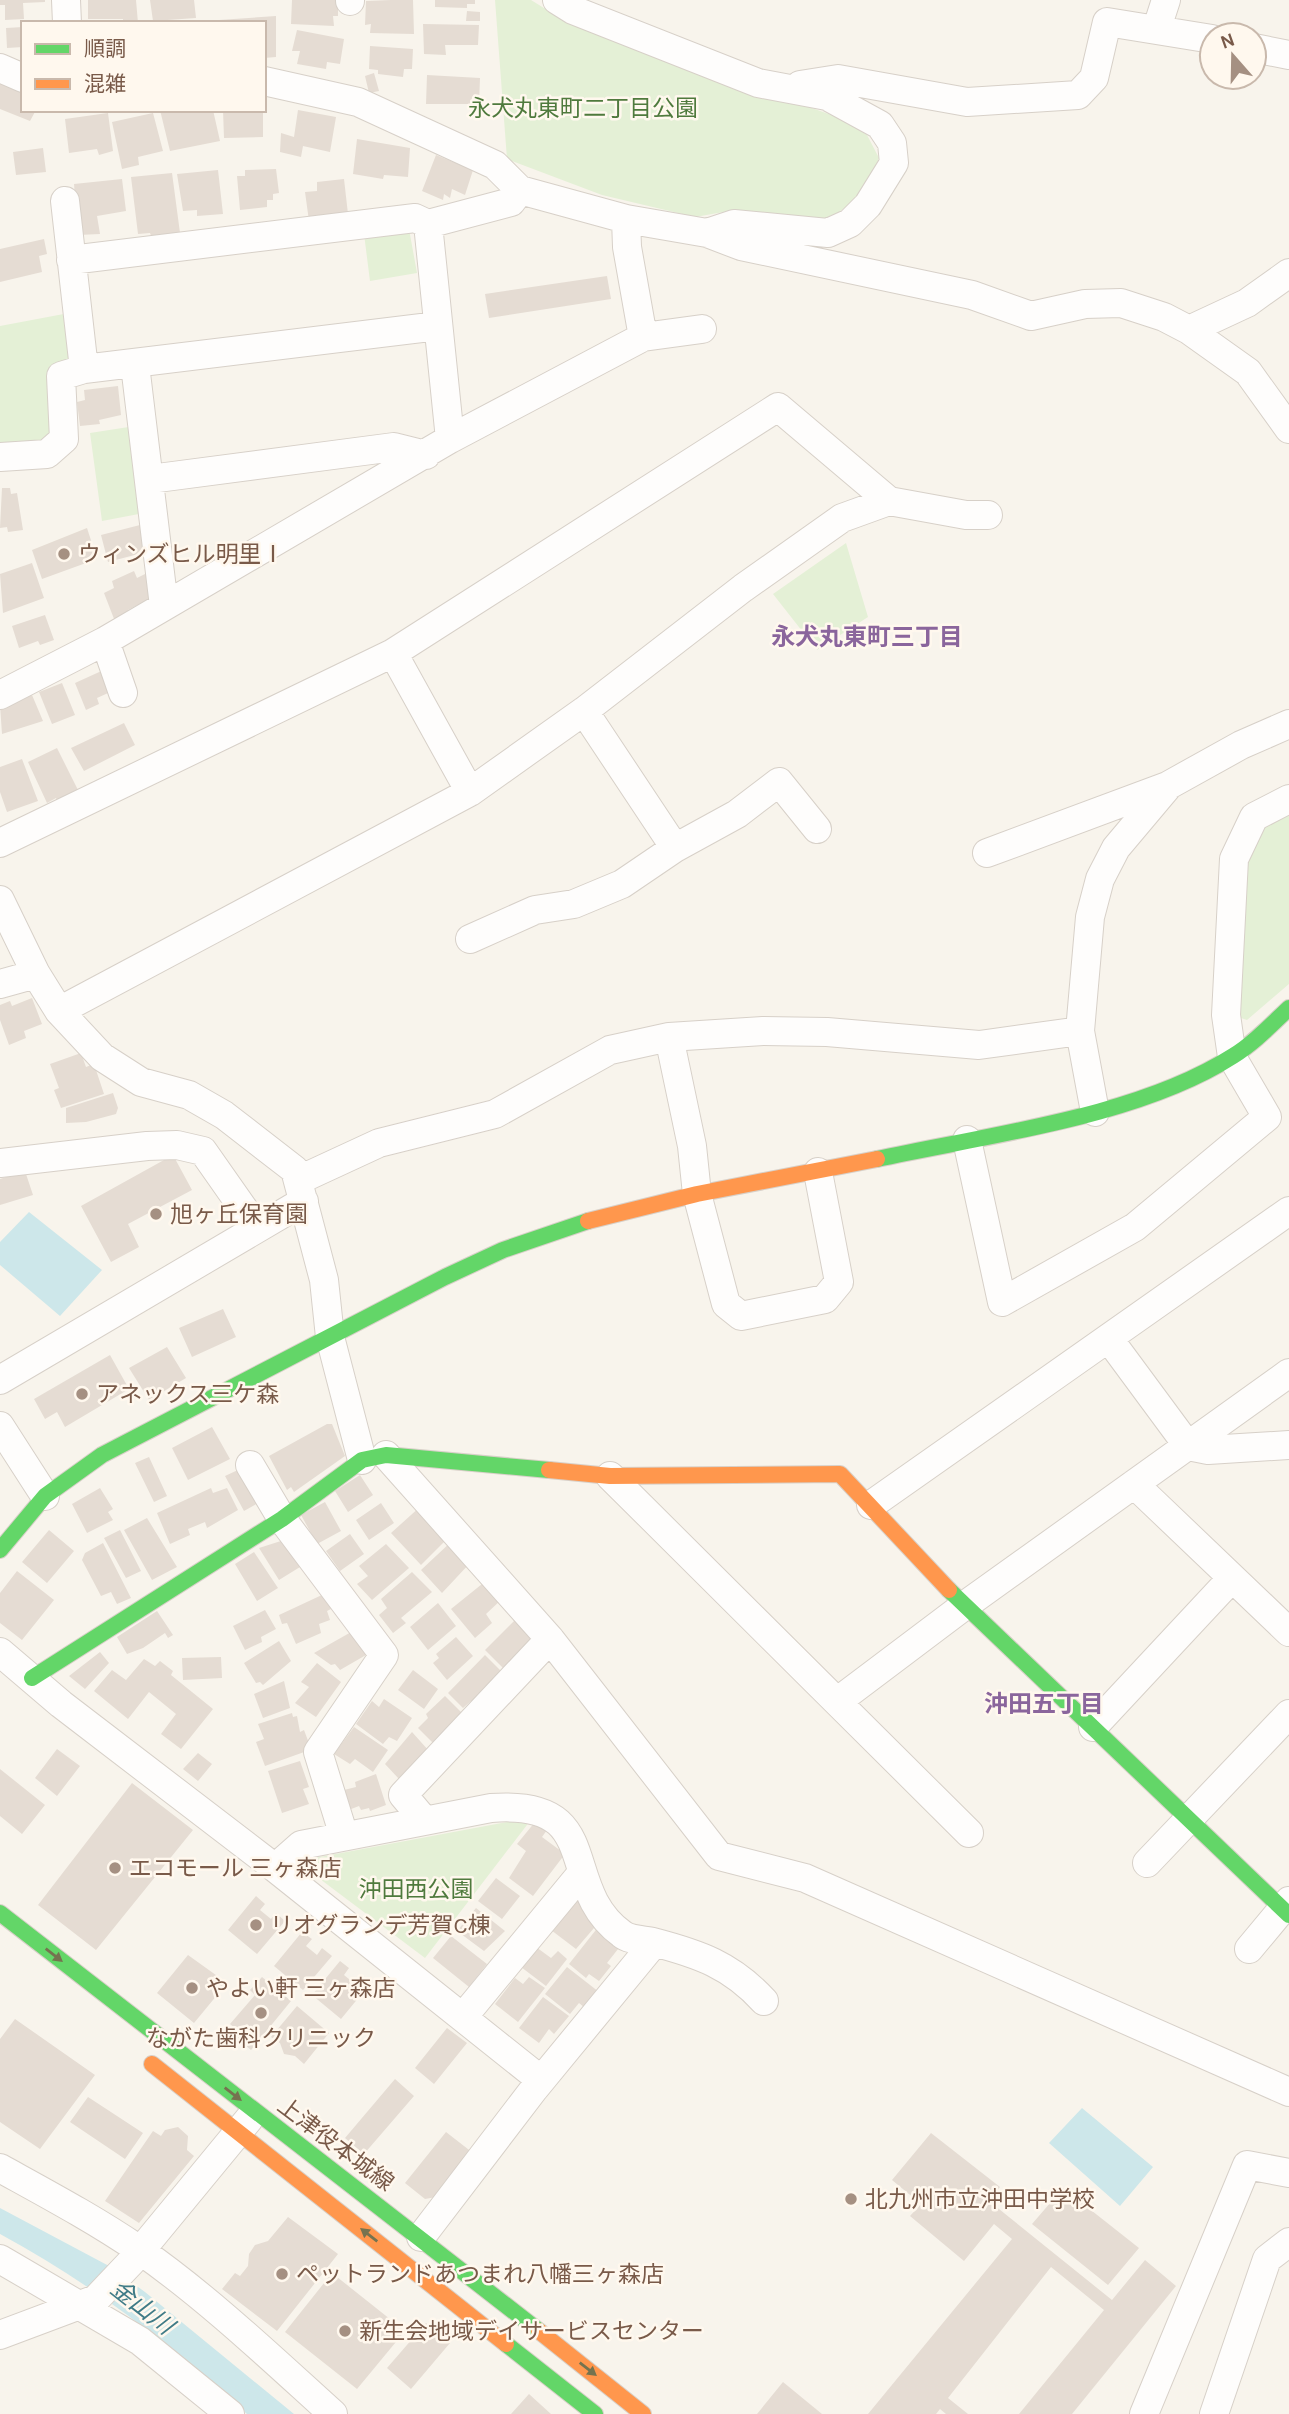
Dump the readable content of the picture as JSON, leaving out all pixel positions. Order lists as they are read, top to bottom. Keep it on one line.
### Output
{"streets":{"street":["上津役本城線"]},"districts":["永犬丸東町三丁目","沖田五丁目"],"water":["金山川"],"parks":["永犬丸東町二丁目公園","沖田西公園"],"places":["ウィンズヒル明里Ⅰ","旭ヶ丘保育園","アネックス三ケ森","エコモール 三ヶ森店","リオグランデ芳賀C棟","やよい軒 三ヶ森店","ながた歯科クリニック","北九州市立沖田中学校","ペットランドあつまれ八幡三ヶ森店","新生会地域デイサービスセンター"],"legend":["順調","混雑"],"north":"top"}
